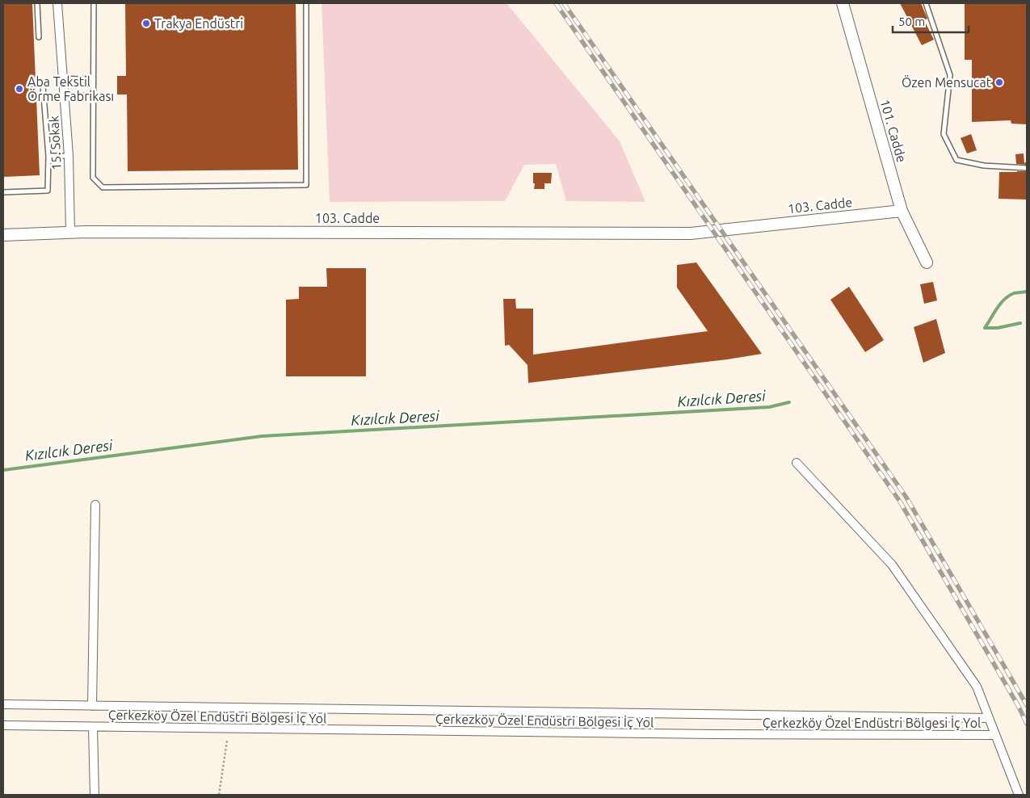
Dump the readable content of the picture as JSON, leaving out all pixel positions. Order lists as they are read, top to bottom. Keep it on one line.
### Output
{"streets":{"street":["101. Cadde","15. Sokak","103. Cadde","Çerkezköy Özel Endüstri Bölgesi İç Yol"]},"crossings":[["101. Cadde","103. Cadde"],["15. Sokak","103. Cadde"]],"water":["Kızılcık Deresi"],"places":["Trakya Endüstri","Özen Mensucat","Aba Tekstil Örme Fabrikası"],"scale_bar":"50 m"}
